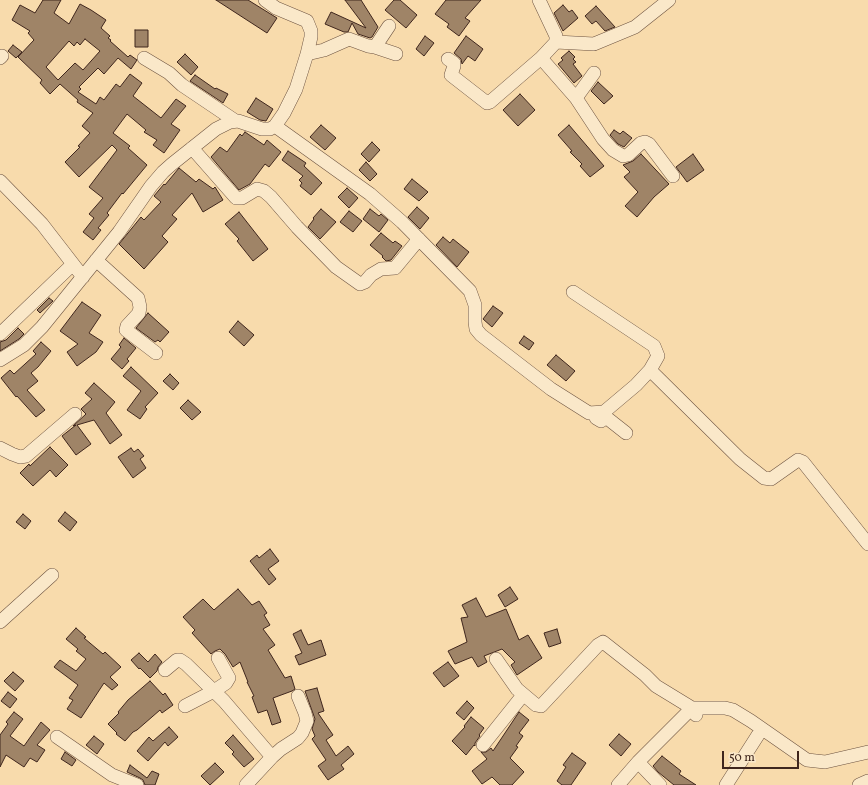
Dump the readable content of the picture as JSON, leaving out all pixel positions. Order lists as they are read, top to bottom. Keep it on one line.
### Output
{"scale_bar":"50 m"}
